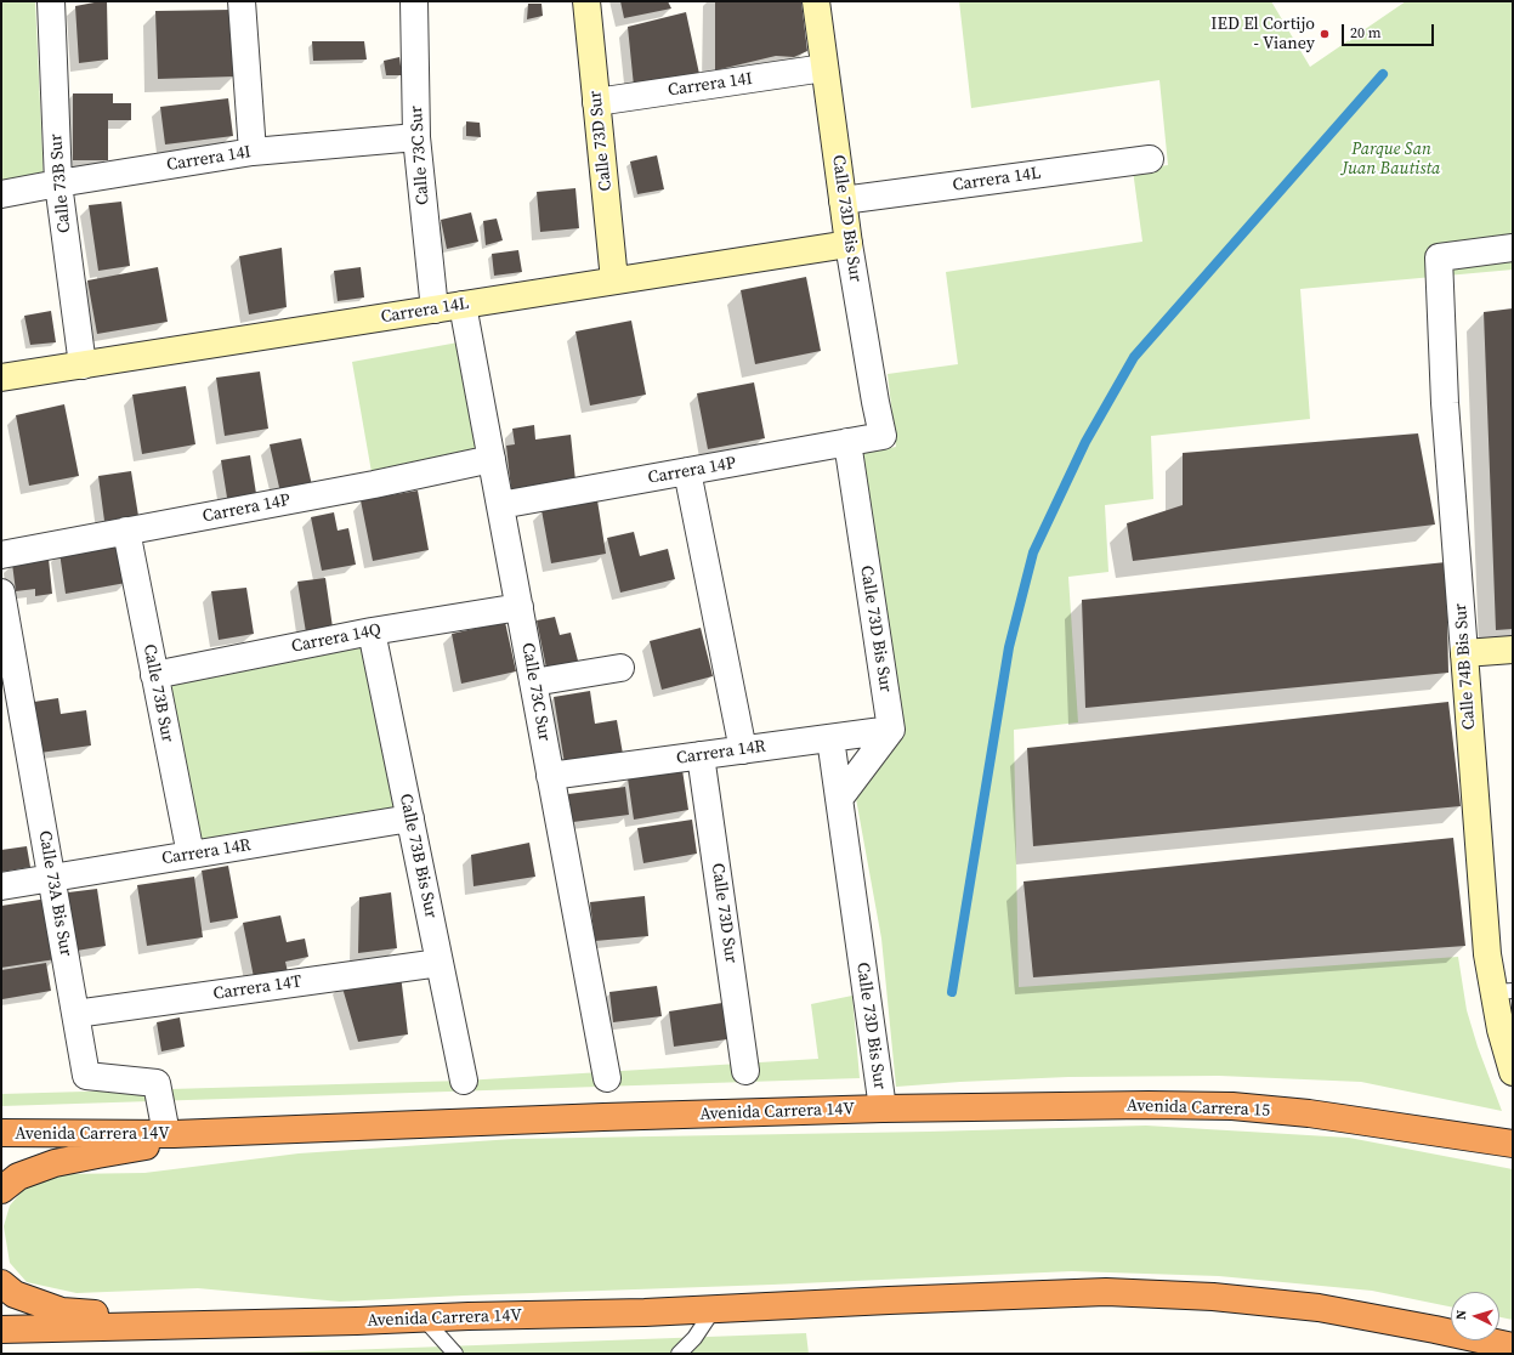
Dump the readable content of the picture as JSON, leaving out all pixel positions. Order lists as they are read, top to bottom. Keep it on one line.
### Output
{"streets":{"highway":["Avenida Carrera 15","Avenida Carrera 14V"],"street":["Carrera 14I","Calle 73D Sur","Calle 73C Sur","Carrera 14L","Calle 73B Sur","Calle 73D Bis Sur","Carrera 14P","Carrera 14Q","Calle 74B Bis Sur","Carrera 14R","Calle 73B Bis Sur","Calle 73A Bis Sur","Carrera 14T"]},"crossings":[["Carrera 14I","Calle 73D Sur"],["Carrera 14I","Calle 73C Sur"],["Carrera 14I","Calle 73B Sur"],["Carrera 14I","Calle 73D Bis Sur"],["Calle 73D Sur","Carrera 14L"],["Calle 73D Sur","Carrera 14R"],["Calle 73C Sur","Carrera 14L"],["Calle 73C Sur","Carrera 14P"],["Calle 73C Sur","Carrera 14Q"],["Calle 73C Sur","Carrera 14R"],["Carrera 14L","Calle 73B Sur"],["Carrera 14L","Calle 73D Bis Sur"],["Calle 73B Sur","Carrera 14P"],["Calle 73B Sur","Carrera 14Q"],["Calle 73B Sur","Carrera 14R"],["Calle 73D Bis Sur","Carrera 14P"],["Calle 73D Bis Sur","Carrera 14R"],["Calle 73D Bis Sur","Avenida Carrera 15"],["Calle 73D Bis Sur","Avenida Carrera 14V"],["Carrera 14Q","Calle 73B Bis Sur"],["Carrera 14R","Calle 73B Bis Sur"],["Carrera 14R","Calle 73A Bis Sur"],["Calle 73B Bis Sur","Carrera 14T"],["Calle 73A Bis Sur","Carrera 14T"],["Calle 73A Bis Sur","Avenida Carrera 14V"],["Avenida Carrera 15","Avenida Carrera 14V"]],"parks":["Parque San Juan Bautista"],"places":["IED El Cortijo - Vianey"],"scale_bar":"20 m","north":"left"}
